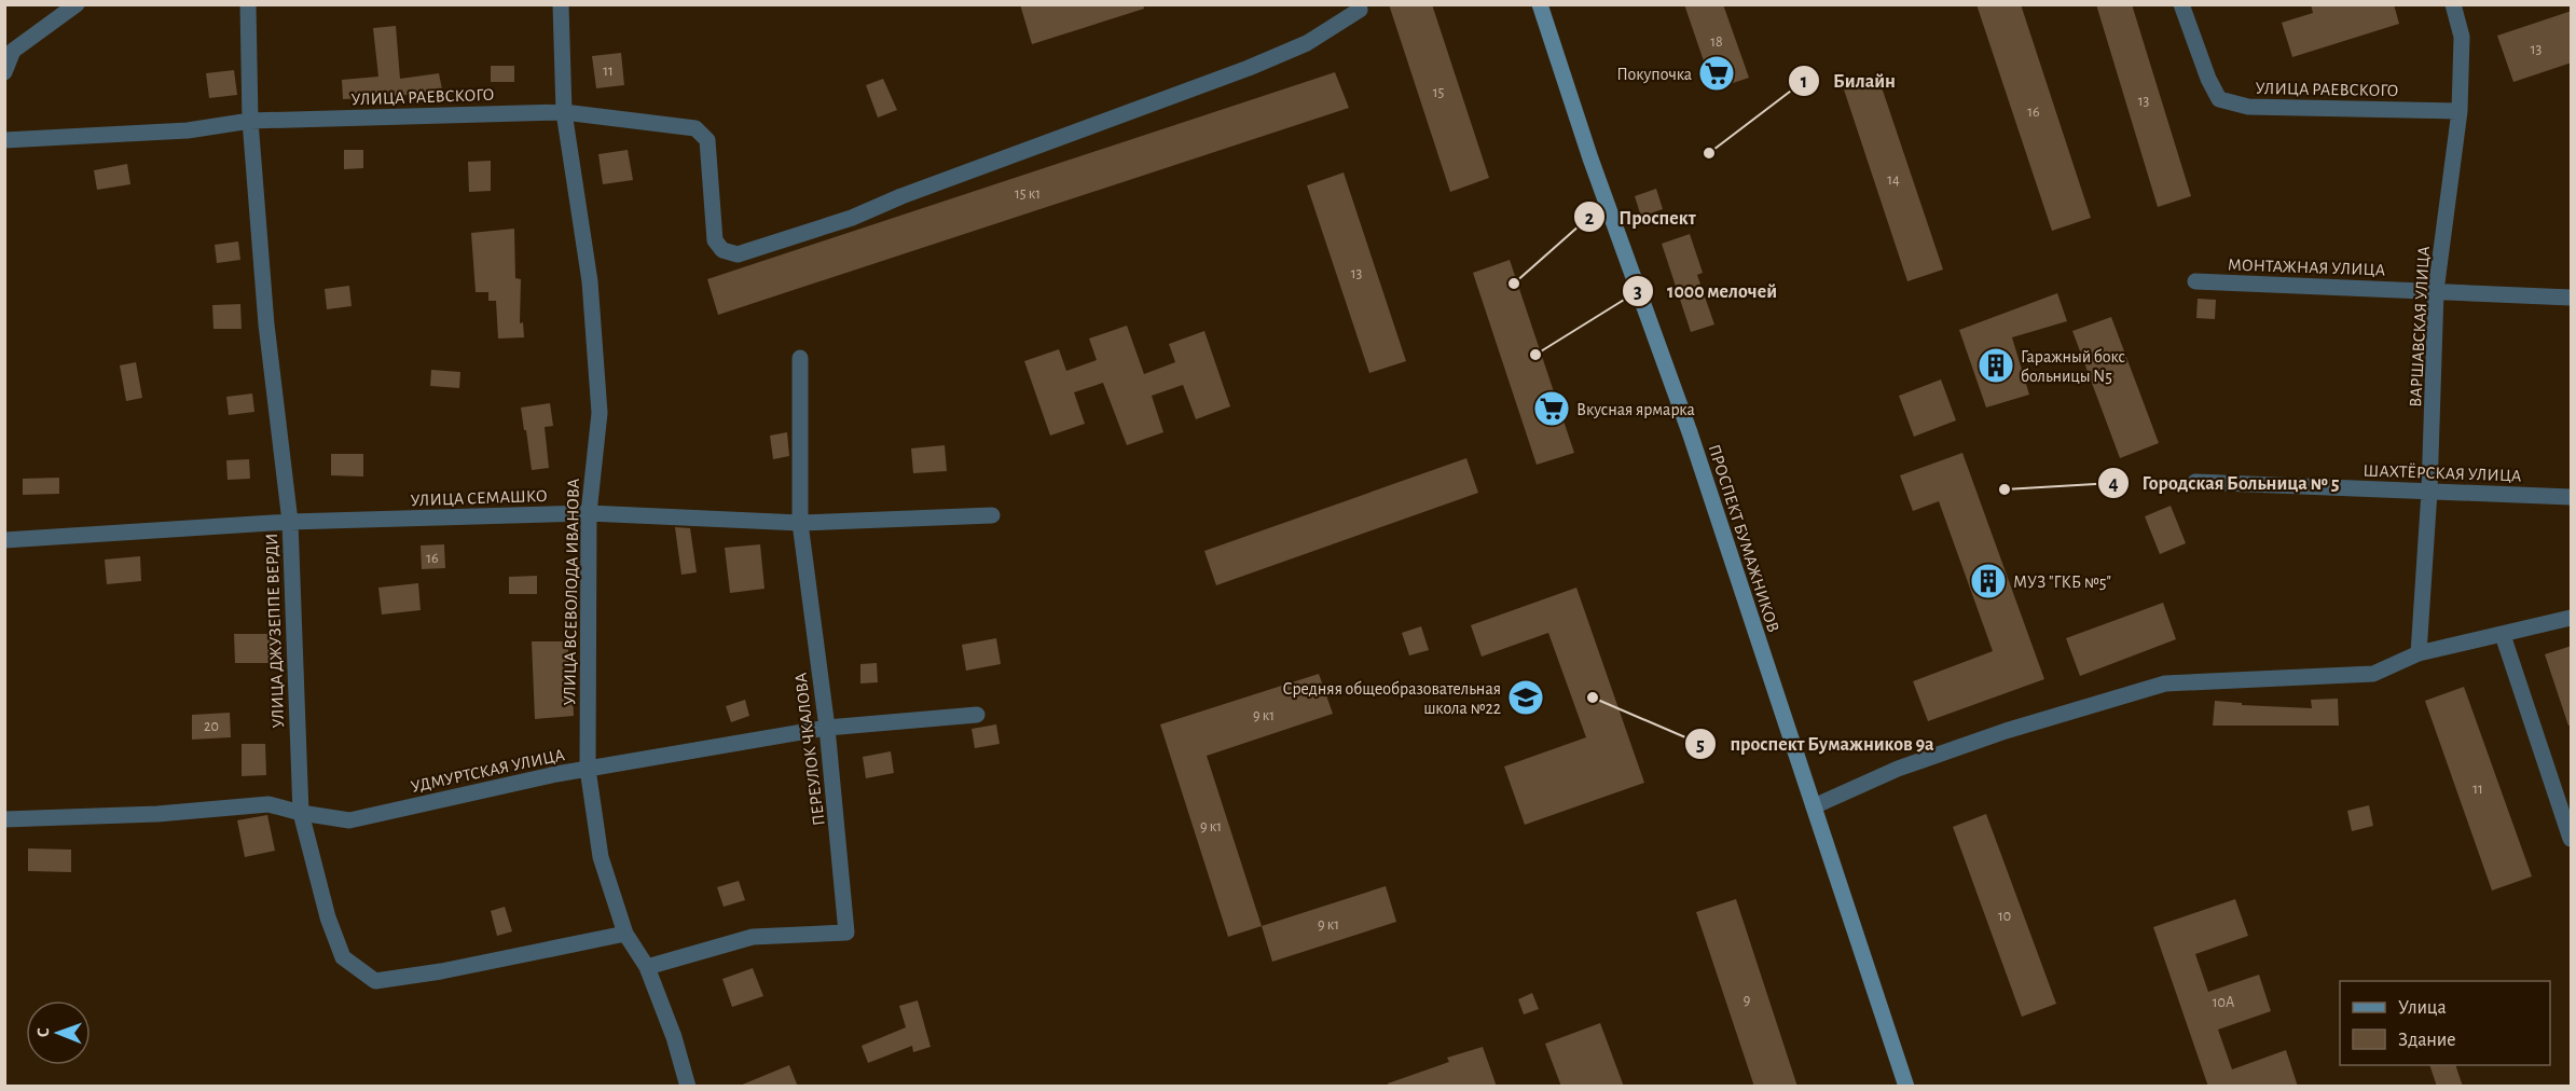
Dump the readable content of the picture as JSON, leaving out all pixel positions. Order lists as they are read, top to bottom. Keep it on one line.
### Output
{"streets":{"street":["УЛИЦА РАЕВСКОГО","МОНТАЖНАЯ УЛИЦА","ВАРШАВСКАЯ УЛИЦА","ШАХТЁРСКАЯ УЛИЦА","УЛИЦА СЕМАШКО","ПРОСПЕКТ БУМАЖНИКОВ","УЛИЦА ВСЕВОЛОДА ИВАНОВА","УЛИЦА ДЖУЗЕППЕ ВЕРДИ","ПЕРЕУЛОК ЧКАЛОВА","УДМУРТСКАЯ УЛИЦА"]},"crossings":[["УЛИЦА РАЕВСКОГО","ВАРШАВСКАЯ УЛИЦА"],["УЛИЦА РАЕВСКОГО","УЛИЦА ВСЕВОЛОДА ИВАНОВА"],["УЛИЦА РАЕВСКОГО","УЛИЦА ДЖУЗЕППЕ ВЕРДИ"],["МОНТАЖНАЯ УЛИЦА","ВАРШАВСКАЯ УЛИЦА"],["ВАРШАВСКАЯ УЛИЦА","ШАХТЁРСКАЯ УЛИЦА"],["УЛИЦА СЕМАШКО","УЛИЦА ВСЕВОЛОДА ИВАНОВА"],["УЛИЦА СЕМАШКО","УЛИЦА ДЖУЗЕППЕ ВЕРДИ"],["УЛИЦА СЕМАШКО","ПЕРЕУЛОК ЧКАЛОВА"],["УЛИЦА ВСЕВОЛОДА ИВАНОВА","УЛИЦА ДЖУЗЕППЕ ВЕРДИ"],["УЛИЦА ВСЕВОЛОДА ИВАНОВА","ПЕРЕУЛОК ЧКАЛОВА"],["УЛИЦА ВСЕВОЛОДА ИВАНОВА","УДМУРТСКАЯ УЛИЦА"],["УЛИЦА ДЖУЗЕППЕ ВЕРДИ","УДМУРТСКАЯ УЛИЦА"],["ПЕРЕУЛОК ЧКАЛОВА","УДМУРТСКАЯ УЛИЦА"]],"places":{"supermarket":["Покупочка","Вкусная ярмарка"],"other":["Билайн","Проспект","1000 мелочей","Городская Больница № 5","проспект Бумажников 9а"],"building":["Гаражный бокс больницы N5","МУЗ \"ГКБ №5\""],"school or university":["Средняя общеобразовательная школа №22"]},"house_numbers":["18","13","11","15","13","16","14","15 к1","13","16","9 к1","20","11","9 к1","10","9 к1","9","10А"],"legend":["Улица","Здание"],"north":"left"}
